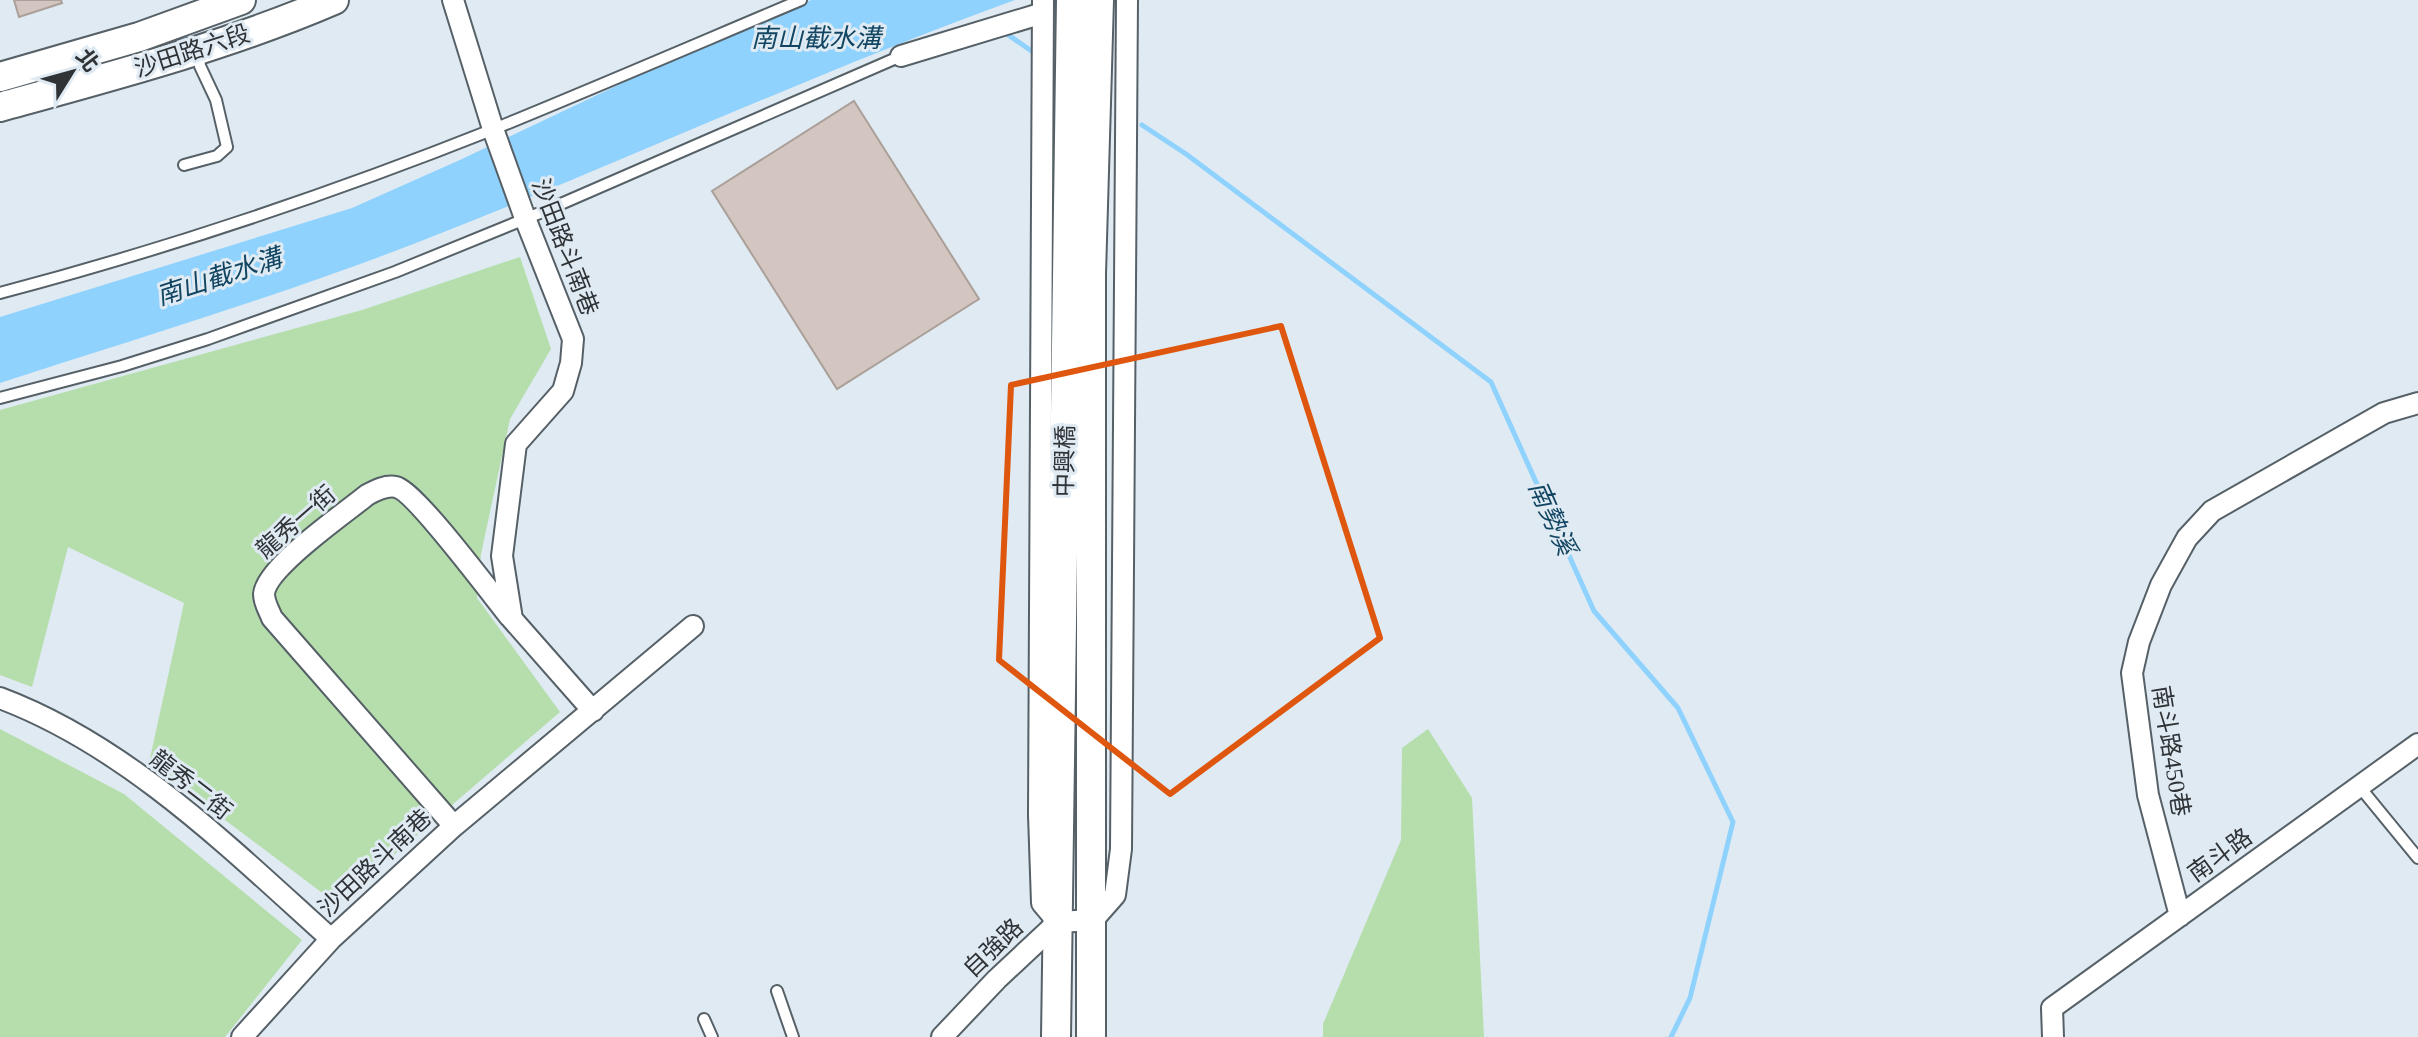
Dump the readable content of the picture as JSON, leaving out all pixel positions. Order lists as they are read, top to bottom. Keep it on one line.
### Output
{"streets":{"main road":["沙田路六段","中興橋"],"street":["沙田路斗南巷","龍秀一街","南斗路450巷","龍秀二街","南斗路","自強路"]},"crossings":[["沙田路斗南巷","龍秀一街"],["沙田路斗南巷","龍秀二街"],["中興橋","自強路"],["南斗路450巷","南斗路"]],"water":["南山截水溝","南勢溪"],"north":"top right"}
